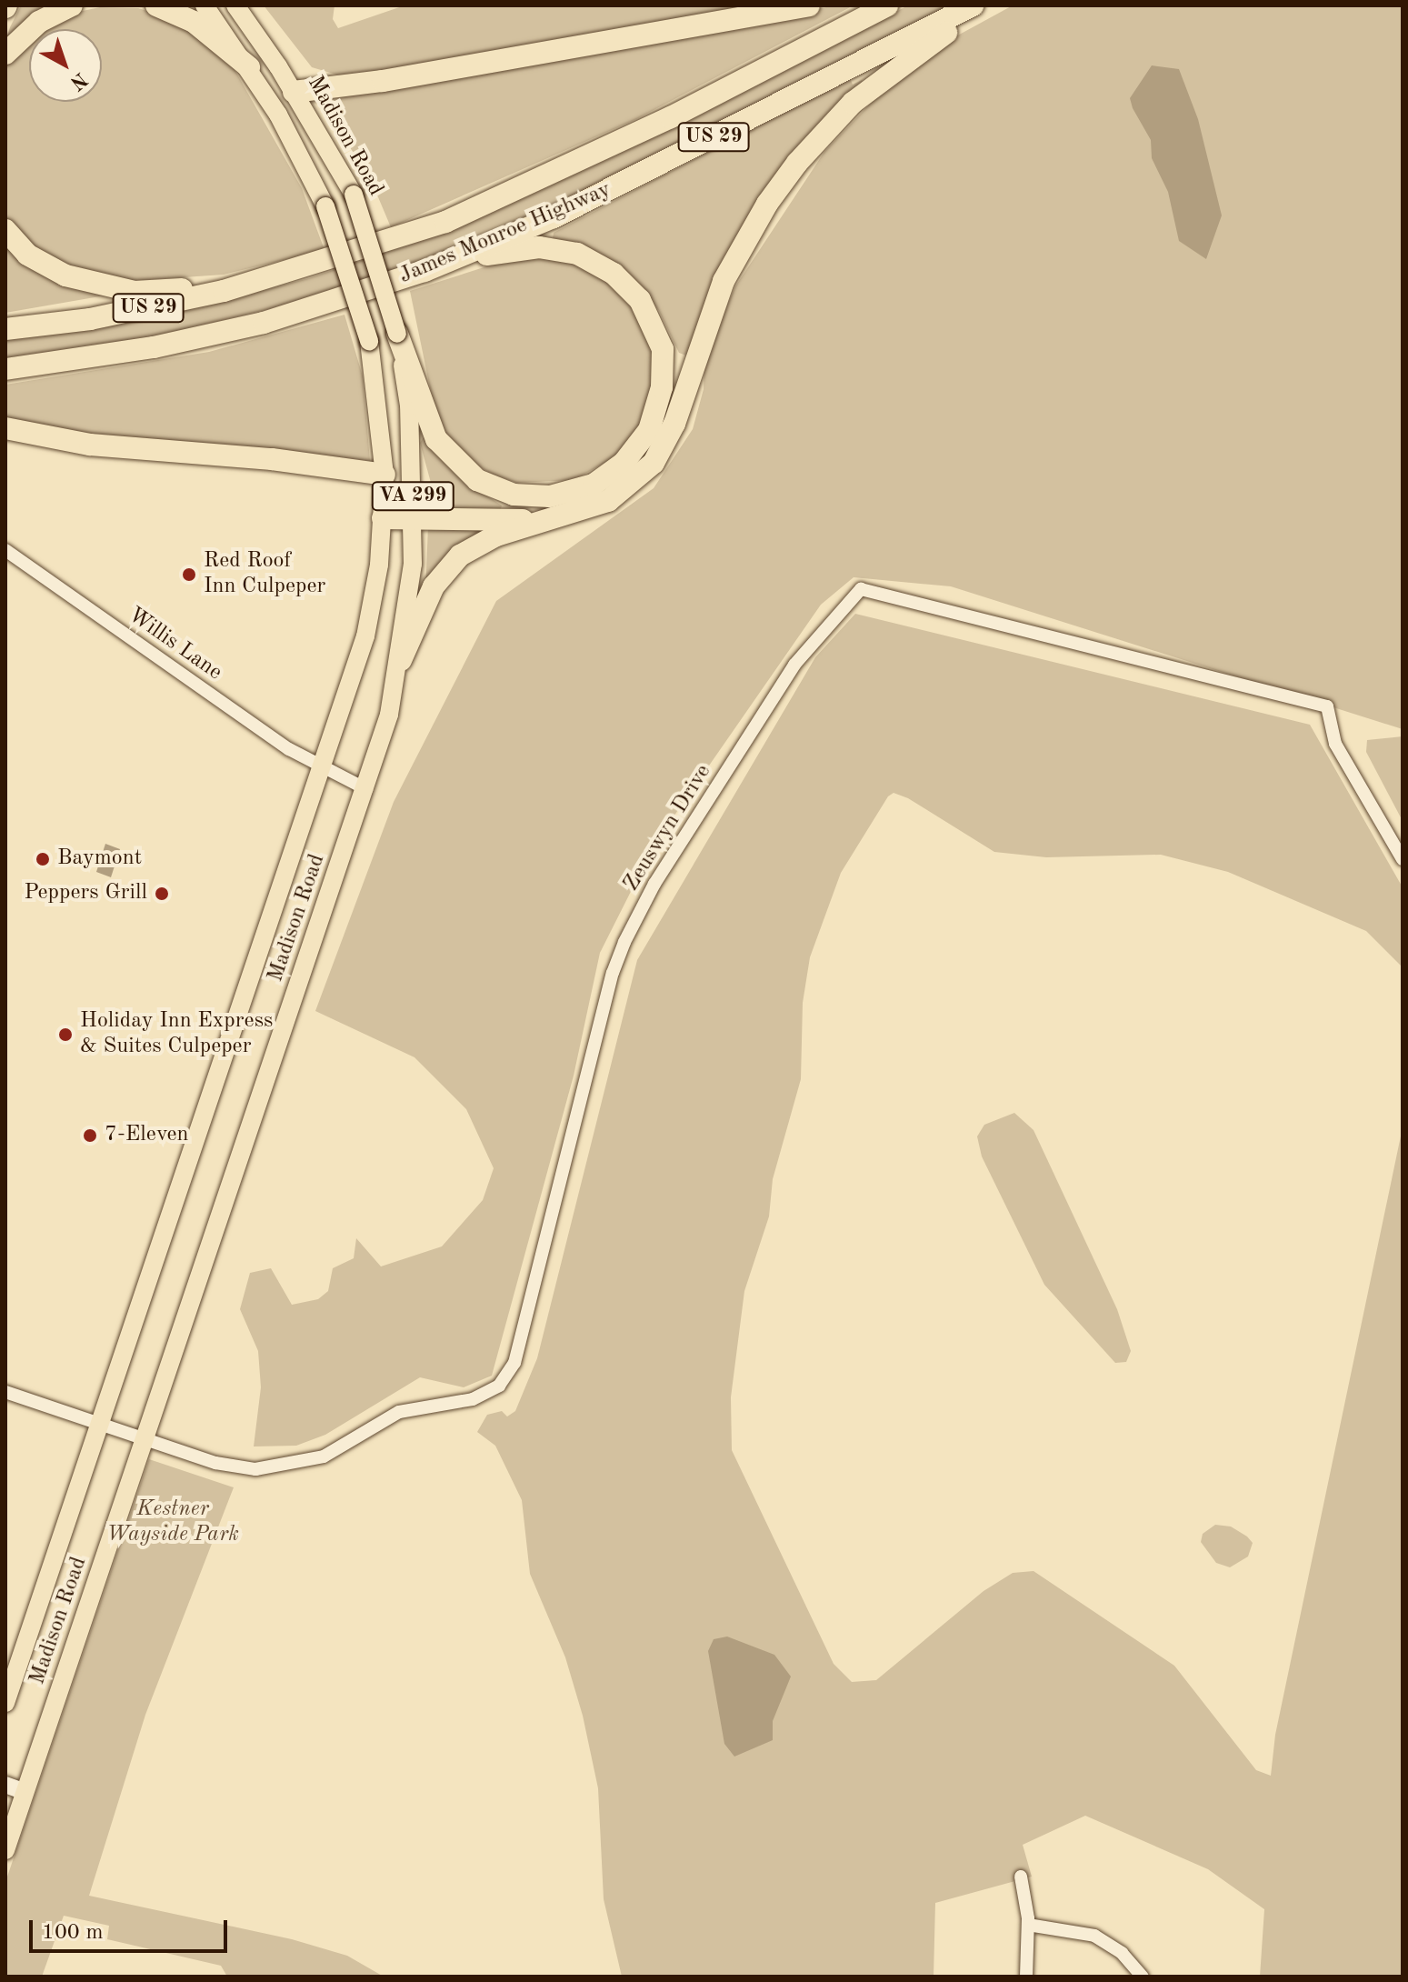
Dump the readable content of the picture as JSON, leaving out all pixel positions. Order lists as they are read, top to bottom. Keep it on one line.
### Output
{"streets":{"highway":["US 29","James Monroe Highway"],"main road":["Madison Road","VA 299"],"street":["Willis Lane","Zeuswyn Drive"]},"crossings":[["Madison Road","Willis Lane"],["Madison Road","Zeuswyn Drive"]],"parks":["Kestner Wayside Park"],"places":["Red Roof Inn Culpeper","Baymont","Peppers Grill","Holiday Inn Express & Suites Culpeper","7-Eleven"],"scale_bar":"100 m","north":"bottom right"}
